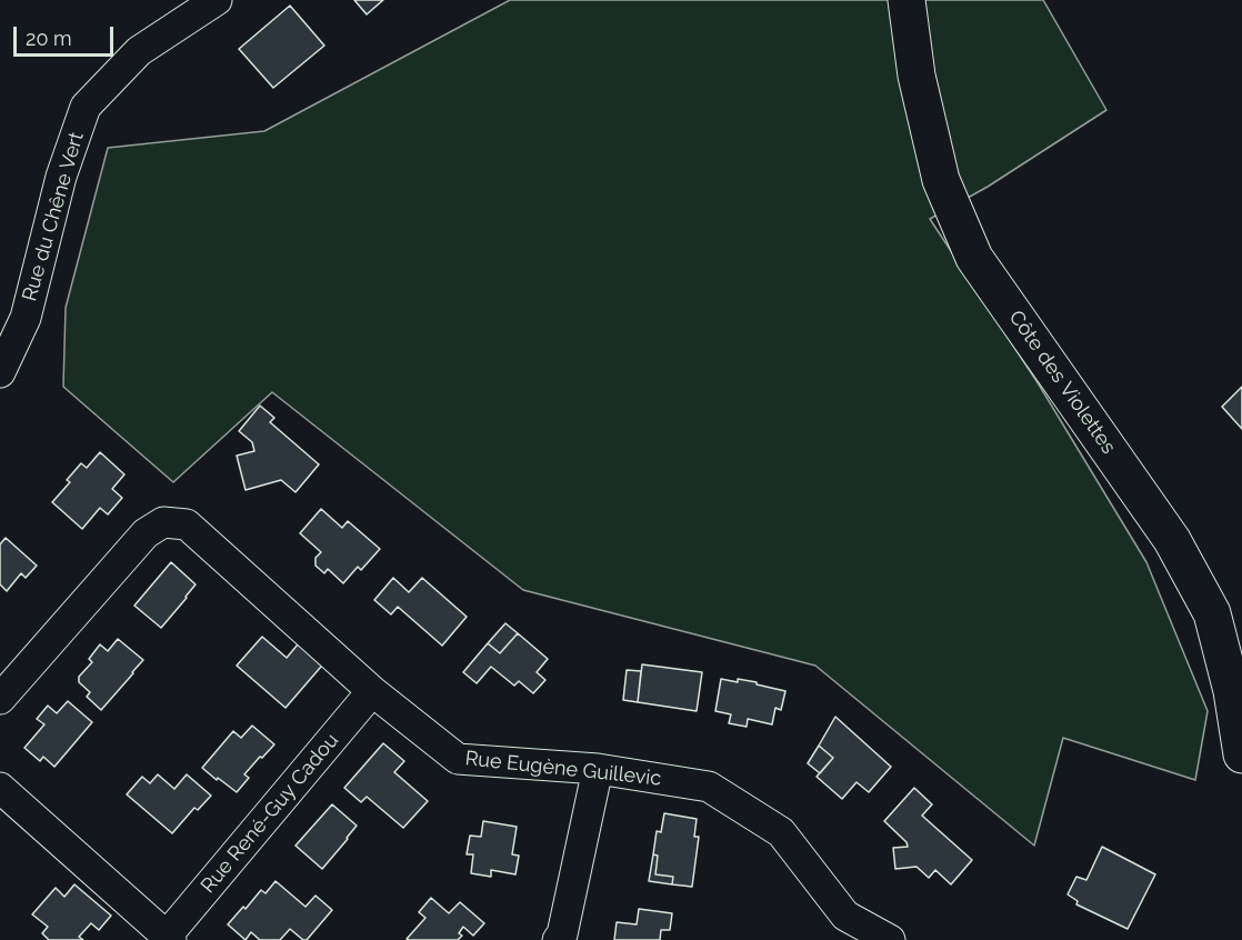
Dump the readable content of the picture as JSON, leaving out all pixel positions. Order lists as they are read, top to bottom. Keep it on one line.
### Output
{"streets":{"street":["Rue du Chêne Vert","Côte des Violettes","Rue Eugène Guillevic","Rue René-Guy Cadou"]},"crossings":[["Rue Eugène Guillevic","Rue René-Guy Cadou"]],"scale_bar":"20 m"}
